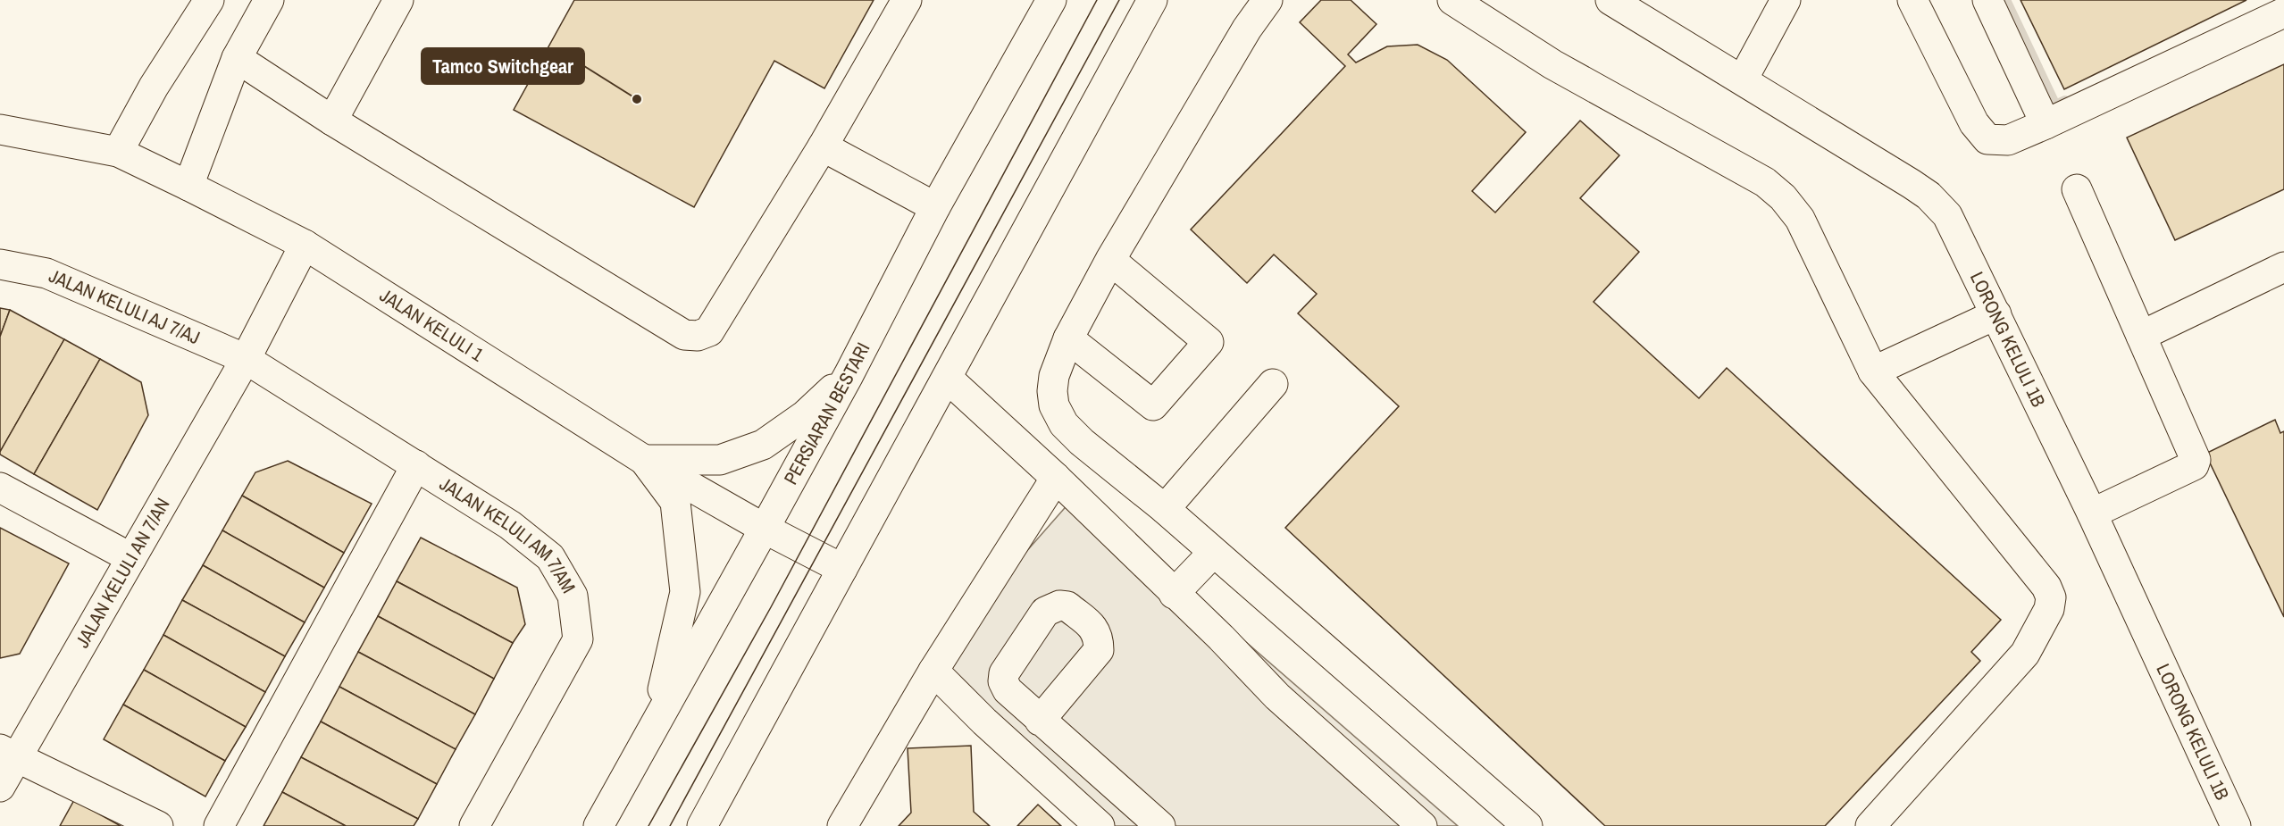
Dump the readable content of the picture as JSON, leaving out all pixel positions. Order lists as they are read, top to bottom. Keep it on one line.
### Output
{"streets":{"street":["JALAN KELULI AJ 7/AJ","JALAN KELULI 1","LORONG KELULI 1B","PERSIARAN BESTARI","JALAN KELULI AM 7/AM","JALAN KELULI AN 7/AN"]},"crossings":[["JALAN KELULI AJ 7/AJ","JALAN KELULI AM 7/AM"],["JALAN KELULI AJ 7/AJ","JALAN KELULI AN 7/AN"],["JALAN KELULI 1","PERSIARAN BESTARI"],["JALAN KELULI 1","JALAN KELULI AN 7/AN"],["JALAN KELULI AM 7/AM","JALAN KELULI AN 7/AN"]],"places":["Tamco Switchgear"]}
